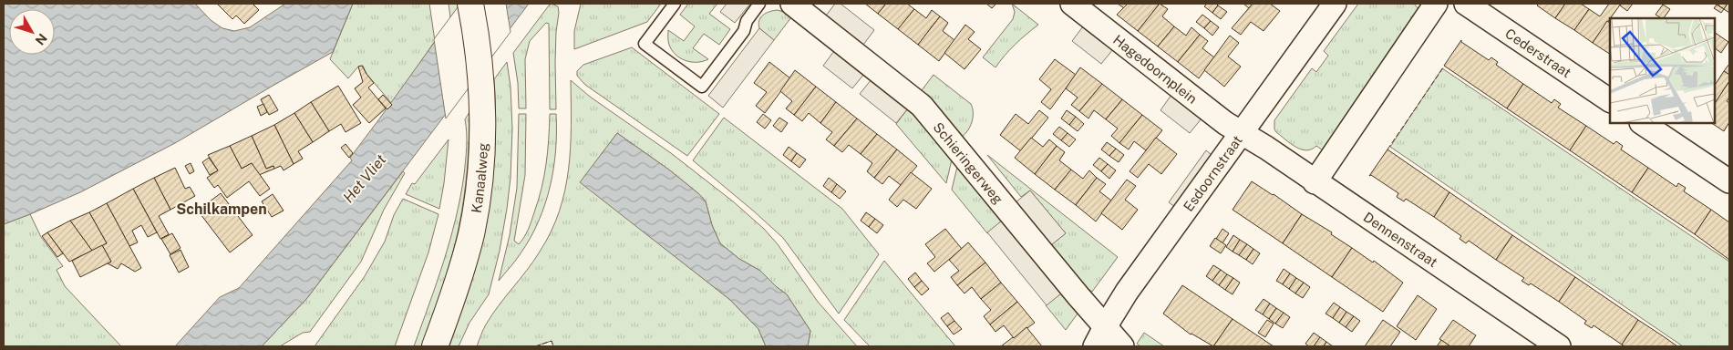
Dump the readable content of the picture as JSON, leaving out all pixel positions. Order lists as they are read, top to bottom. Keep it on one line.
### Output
{"streets":{"main road":["Kanaalweg"],"street":["Cederstraat","Hagedoornplein","Schieringerweg","Esdoornstraat","Dennenstraat"]},"crossings":[["Hagedoornplein","Esdoornstraat"],["Hagedoornplein","Dennenstraat"],["Schieringerweg","Esdoornstraat"],["Esdoornstraat","Dennenstraat"]],"districts":["Schilkampen"],"water":["Het Vliet"],"north":"bottom right"}
